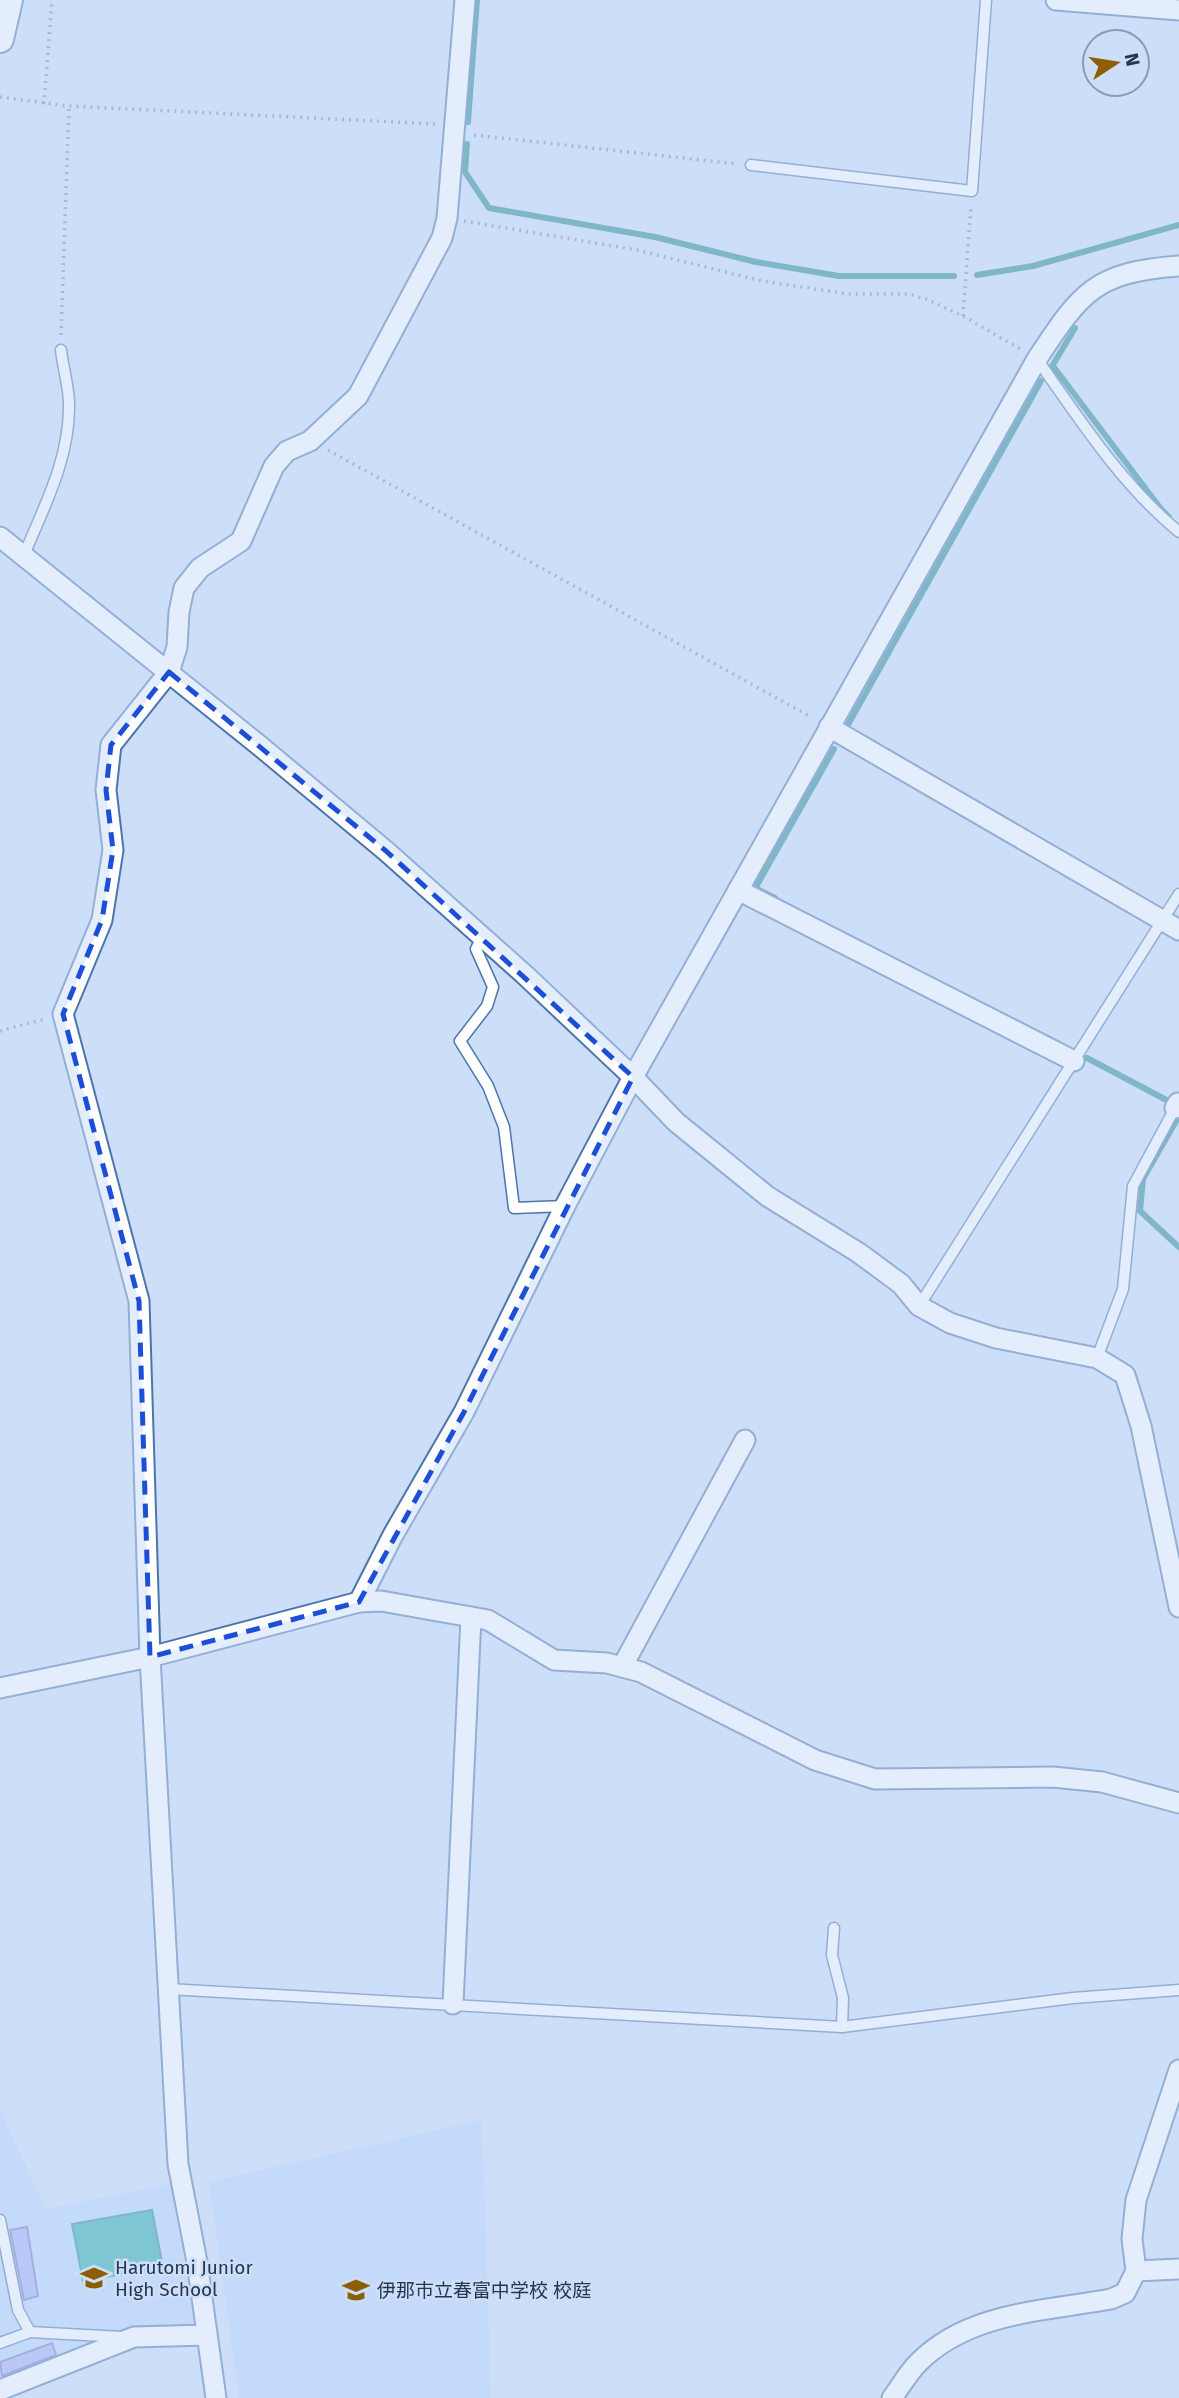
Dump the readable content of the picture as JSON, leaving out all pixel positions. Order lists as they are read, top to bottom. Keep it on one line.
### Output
{"places":{"school or university":["Harutomi Junior High School","伊那市立春富中学校 校庭"]},"north":"right"}
